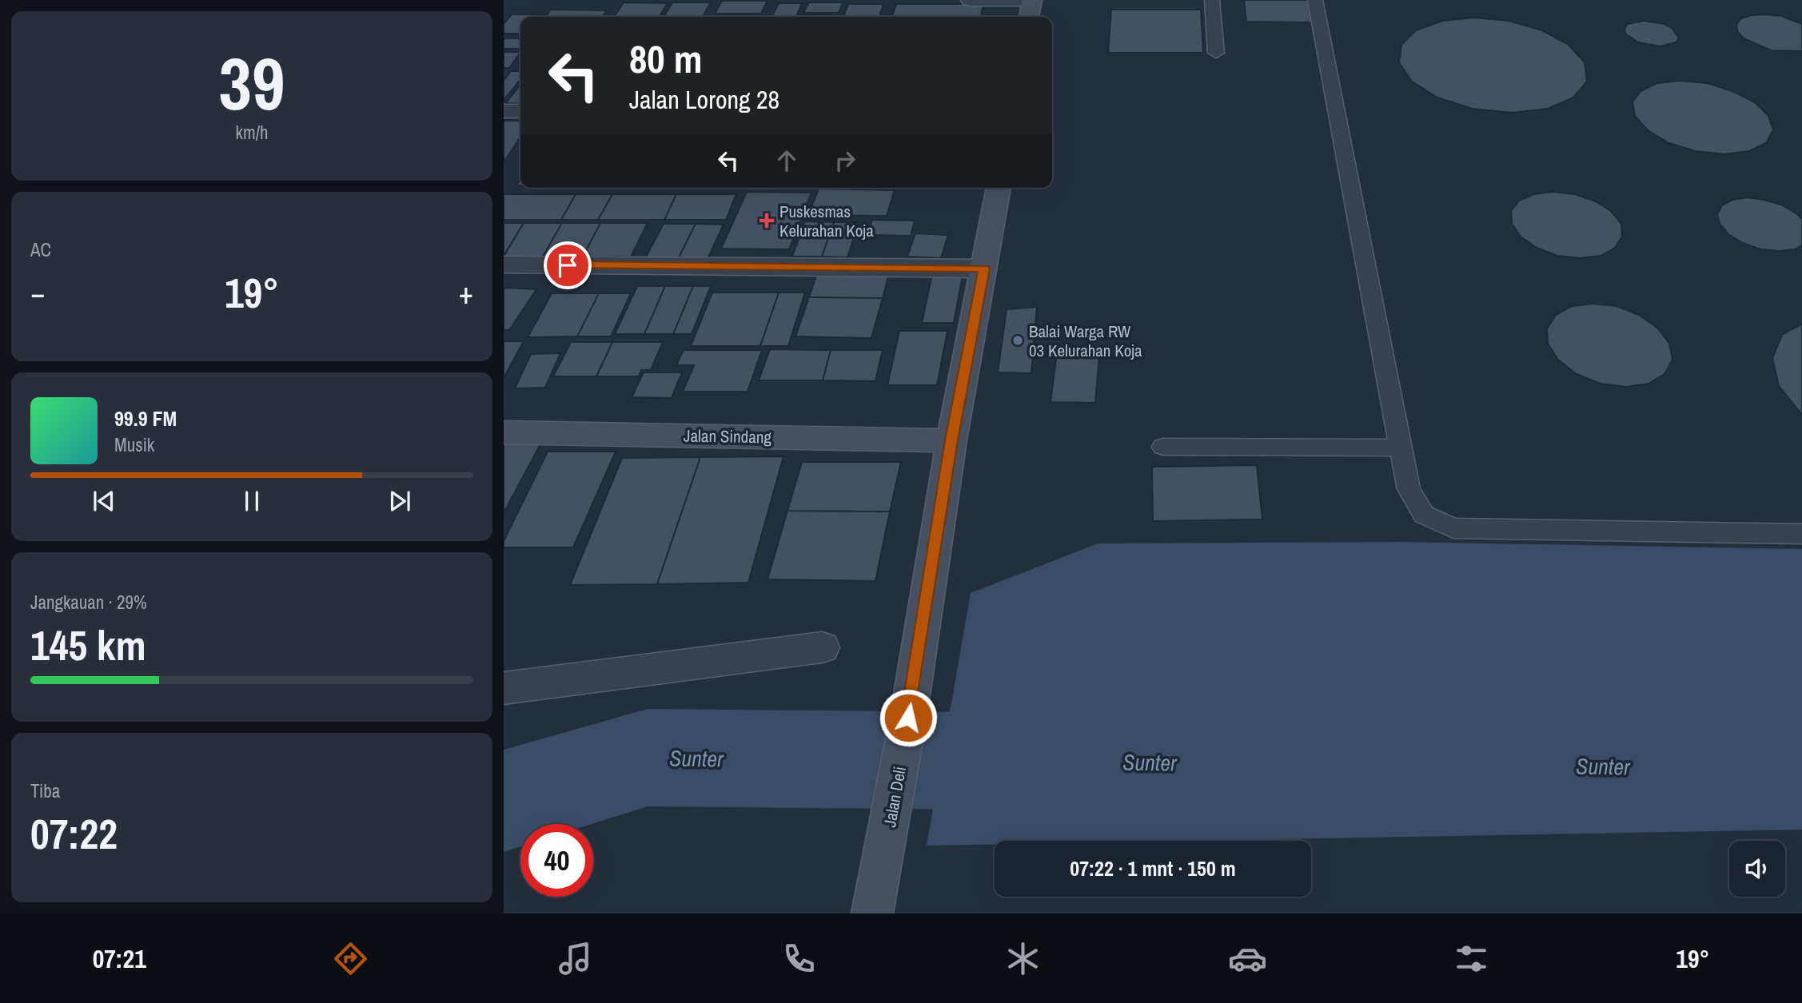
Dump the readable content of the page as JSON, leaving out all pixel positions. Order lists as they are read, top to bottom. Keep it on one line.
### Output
{"streets":{"street":["Jalan Sindang","Jalan Deli"]},"crossings":[["Jalan Sindang","Jalan Deli"]],"water":["Sunter"],"places":{"health":["Puskesmas Kelurahan Koja"],"other":["Balai Warga RW 03 Kelurahan Koja"]},"page":{"tile":[["39","km/h"],"AC",["Jangkauan · 29%","145 km"],["Tiba","07:22"]],"turn":["80 m","Jalan Lorong 28"],"heat":["−","19°","+"],"song":["99.9 FM","Musik"],"limit":"40","trip":"07:22 · 1 mnt · 150 m","tabs":["07:21","19°"]}}
